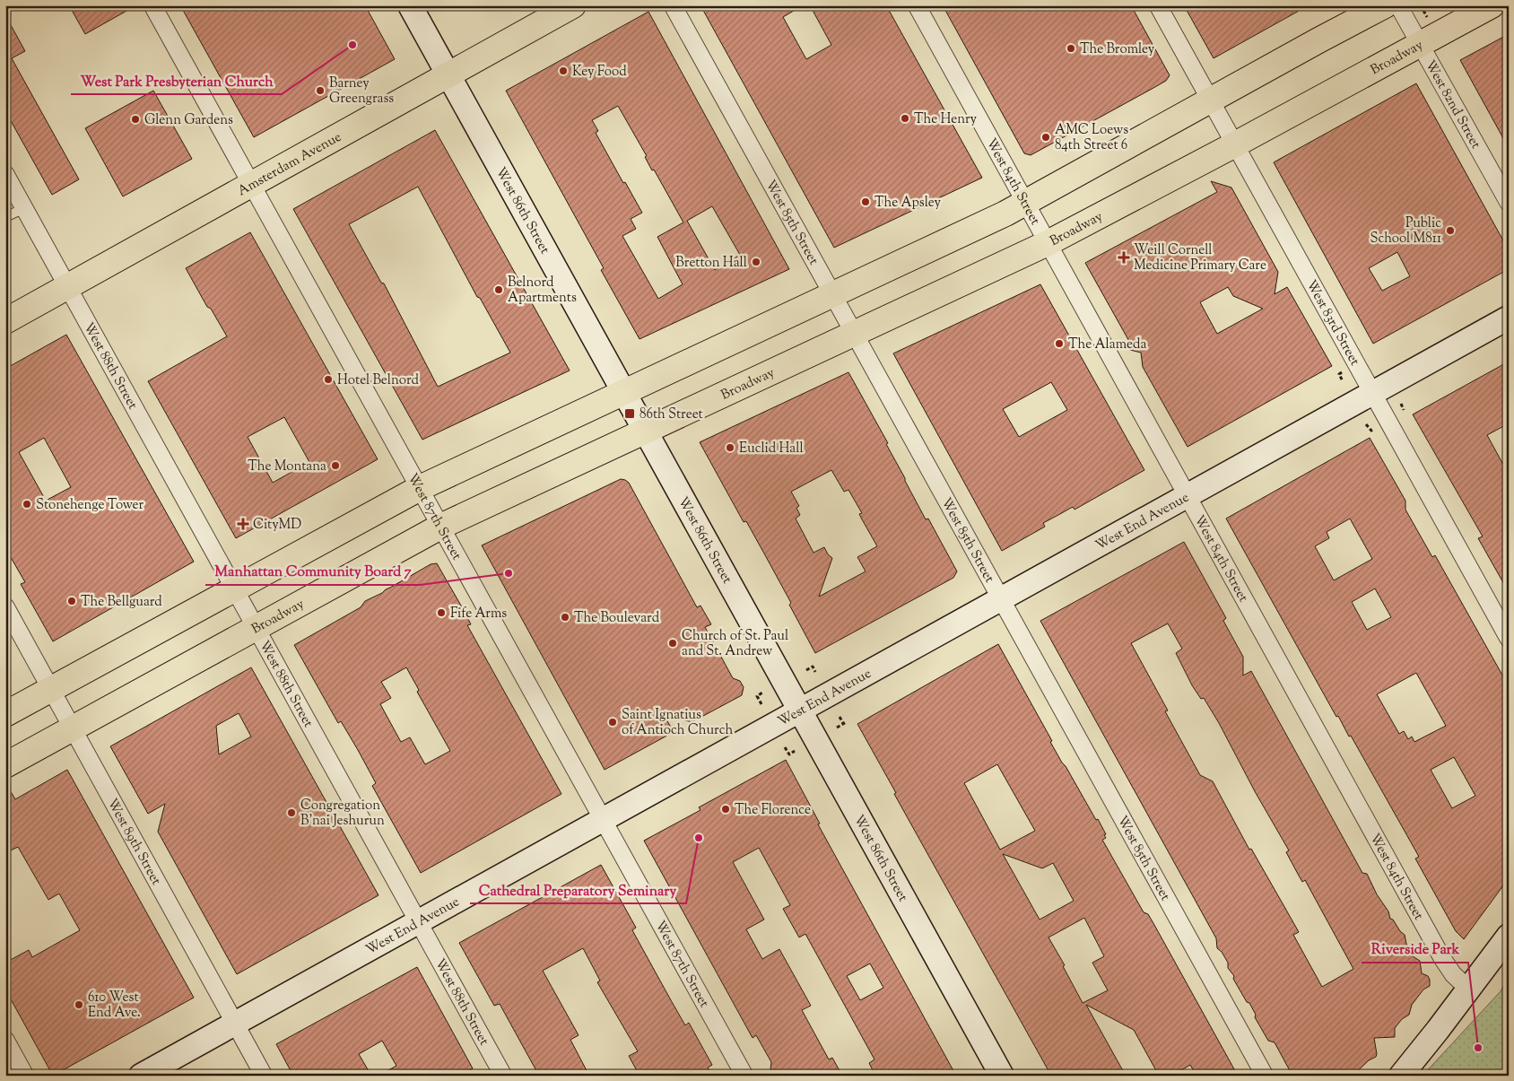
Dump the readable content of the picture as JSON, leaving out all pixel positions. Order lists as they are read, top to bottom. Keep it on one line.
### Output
{"streets":{"main road":["Broadway","Amsterdam Avenue"],"street":["West 82nd Street","West 84th Street","West 86th Street","West 85th Street","West 83rd Street","West 88th Street","West 87th Street","West End Avenue","West 89th Street"]},"crossings":[["Broadway","West 82nd Street"],["Broadway","West 84th Street"],["Broadway","West 86th Street"],["Broadway","West 85th Street"],["Broadway","West 83rd Street"],["Broadway","West 88th Street"],["Broadway","West 87th Street"],["Broadway","West 89th Street"],["Amsterdam Avenue","West 86th Street"],["Amsterdam Avenue","West 88th Street"],["Amsterdam Avenue","West 87th Street"],["West 84th Street","West End Avenue"],["West 86th Street","West End Avenue"],["West 85th Street","West End Avenue"],["West 83rd Street","West End Avenue"],["West 88th Street","West End Avenue"],["West 87th Street","West End Avenue"],["West End Avenue","West 89th Street"]],"places":{"other":["West Park Presbyterian Church","The Bromley","Key Food","Barney Greengrass","The Henry","Glenn Gardens","AMC Loews 84th Street 6","The Apsley","Public School M811","Bretton Hall","Belnord Apartments","The Alameda","Hotel Belnord","Euclid Hall","The Montana","Stonehenge Tower","Manhattan Community Board 7","The Bellguard","Fife Arms","The Boulevard","Church of St. Paul and St. Andrew","Saint Ignatius of Antioch Church","The Florence","Congregation B'nai Jeshurun","Cathedral Preparatory Seminary","610 West End Ave.","Riverside Park"],"health":["Weill Cornell Medicine Primary Care","CityMD"],"transit":["86th Street"]}}
